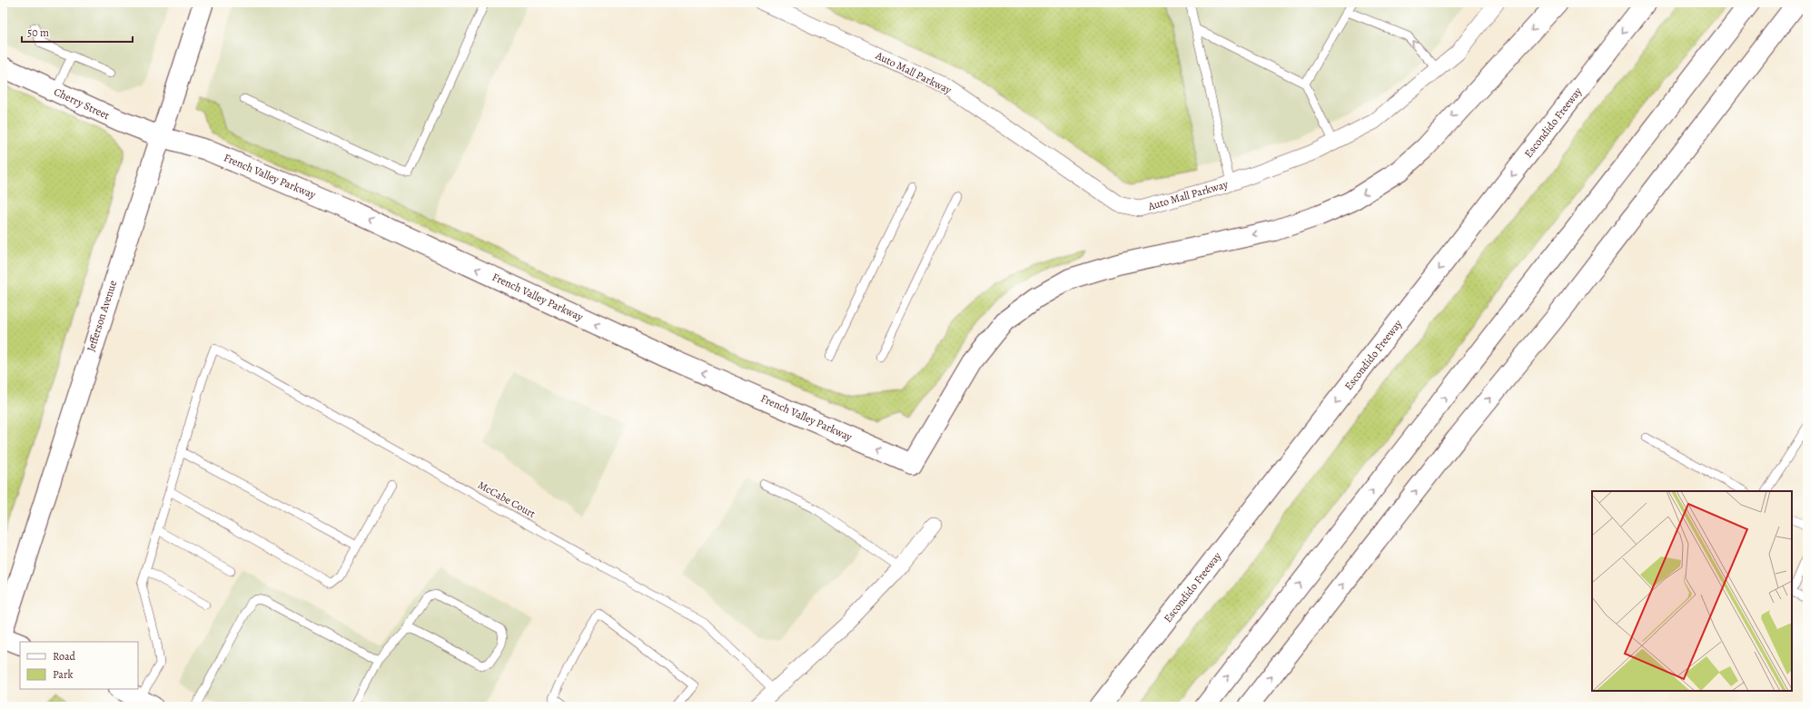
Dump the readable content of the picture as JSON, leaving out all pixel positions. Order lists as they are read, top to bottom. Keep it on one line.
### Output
{"streets":{"main road":["Cherry Street","Escondido Freeway","French Valley Parkway","Jefferson Avenue"],"street":["Auto Mall Parkway"],"lane":["McCabe Court"]},"crossings":[["Cherry Street","French Valley Parkway"],["Cherry Street","Jefferson Avenue"],["French Valley Parkway","Jefferson Avenue"]],"one_way":["French Valley Parkway"],"legend":["Road","Park"],"scale_bar":"50 m"}
